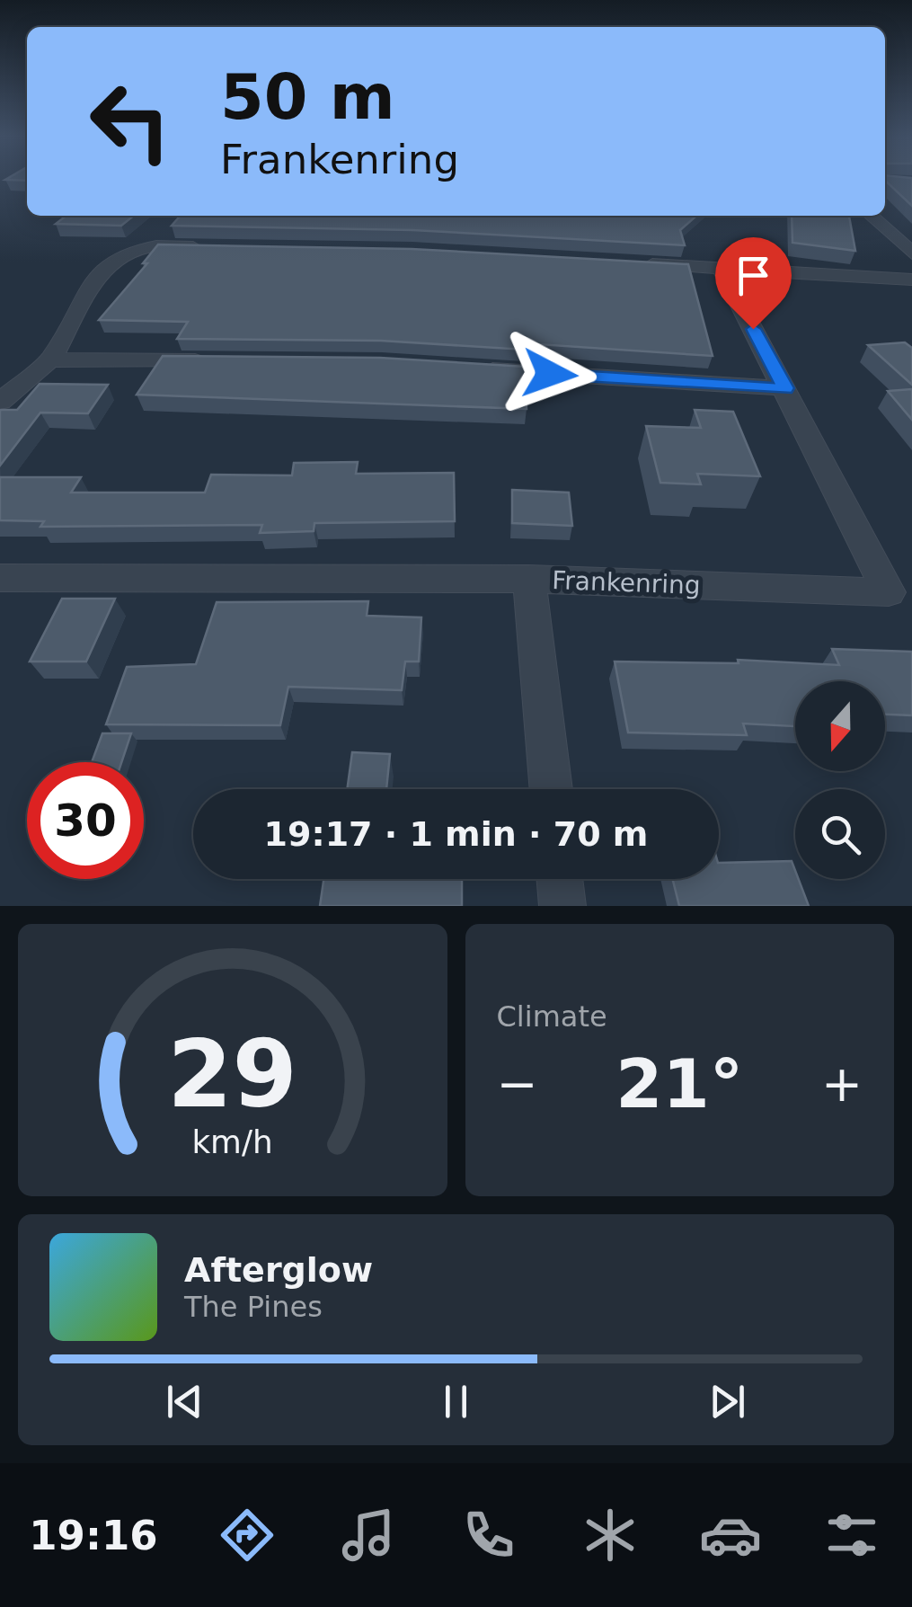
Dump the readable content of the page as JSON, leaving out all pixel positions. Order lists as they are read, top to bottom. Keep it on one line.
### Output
{"streets":{"street":["Frankenring"]},"north":"bottom","page":{"turn":["50 m","Frankenring"],"limit":"30","trip":"19:17 · 1 min · 70 m","tile":"Climate","heat":["−","21°","+"],"song":["Afterglow","The Pines"],"tabs":"19:16","gauge":["29","km/h"]}}
